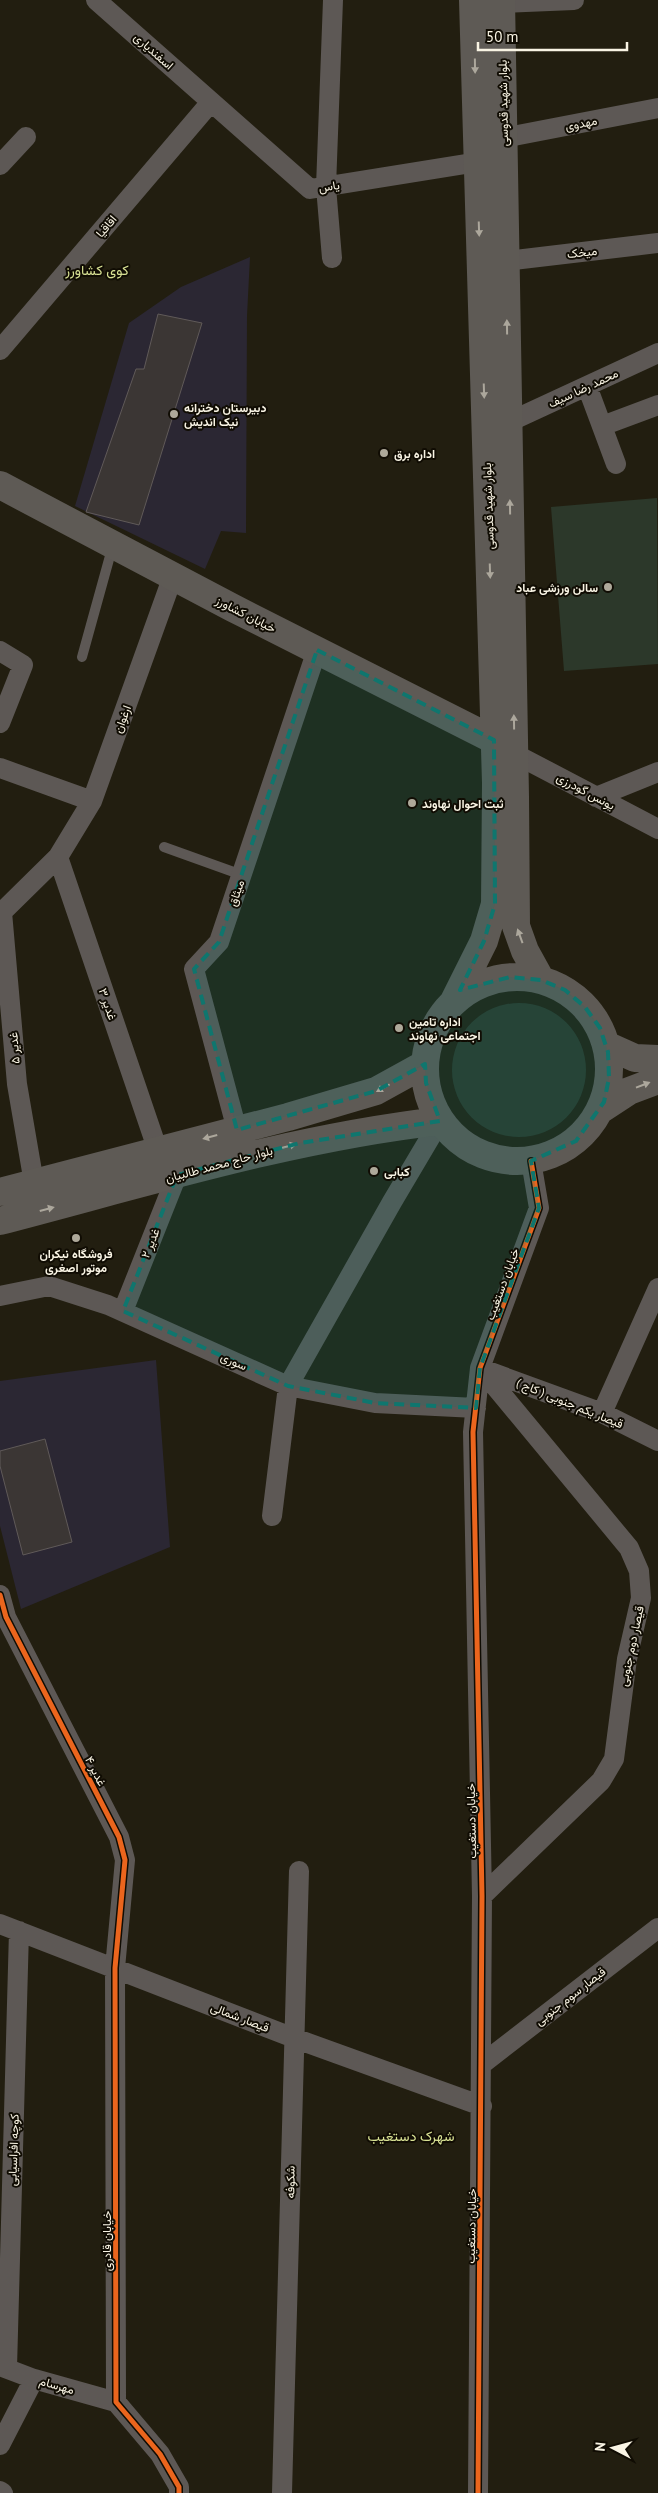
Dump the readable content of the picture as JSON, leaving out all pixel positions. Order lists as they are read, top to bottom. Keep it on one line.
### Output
{"streets":{"main road":["بلوار شهید قدوسی","خیابان کشاورز","بلوار حاج محمد طالبیان"],"street":["اسفندیاری","مهدوی","یاس","اقاقیا","میخک","محمد رضا سیف","ارغوان","یونس گودرزی","میثاق","غدیر ۳","غدیر ۵","غدیر ۲","خیابان دستغیب","سوری","قیصار یکم جنوبی ( کاج )","قیصار دوم جنوبی","غدیر ۴","قیصار سوم جنوبی","قیصار شمالی","کوچه افراسیابی","شکوفه","خیابان قادری","مهرسام"]},"crossings":[["اسفندیاری","یاس"],["اسفندیاری","اقاقیا"],["بلوار شهید قدوسی","مهدوی"],["بلوار شهید قدوسی","یاس"],["بلوار شهید قدوسی","میخک"],["بلوار شهید قدوسی","محمد رضا سیف"],["بلوار شهید قدوسی","خیابان کشاورز"],["بلوار شهید قدوسی","یونس گودرزی"],["بلوار شهید قدوسی","بلوار حاج محمد طالبیان"],["بلوار شهید قدوسی","خیابان دستغیب"],["یاس","اقاقیا"],["خیابان کشاورز","ارغوان"],["خیابان کشاورز","یونس گودرزی"],["خیابان کشاورز","میثاق"],["ارغوان","غدیر ۳"],["ارغوان","غدیر ۵"],["بلوار حاج محمد طالبیان","غدیر ۲"],["غدیر ۲","سوری"],["خیابان دستغیب","سوری"],["خیابان دستغیب","قیصار یکم جنوبی ( کاج )"],["خیابان دستغیب","قیصار دوم جنوبی"],["خیابان دستغیب","قیصار سوم جنوبی"],["خیابان دستغیب","قیصار شمالی"],["قیصار یکم جنوبی ( کاج )","قیصار دوم جنوبی"],["غدیر ۴","قیصار شمالی"],["غدیر ۴","خیابان قادری"],["قیصار شمالی","کوچه افراسیابی"],["قیصار شمالی","شکوفه"],["قیصار شمالی","خیابان قادری"],["کوچه افراسیابی","مهرسام"],["خیابان قادری","مهرسام"]],"districts":["کوی کشاورز","شهرک دستغیب"],"places":["دبیرستان دخترانه نیک اندیش","اداره برق","سالن ورزشی عباد","ثبت احوال نهاوند","اداره تامین اجتماعی نهاوند","کبابی","فروشگاه نیکران موتور اصغری"],"scale_bar":"50 m","north":"left"}
